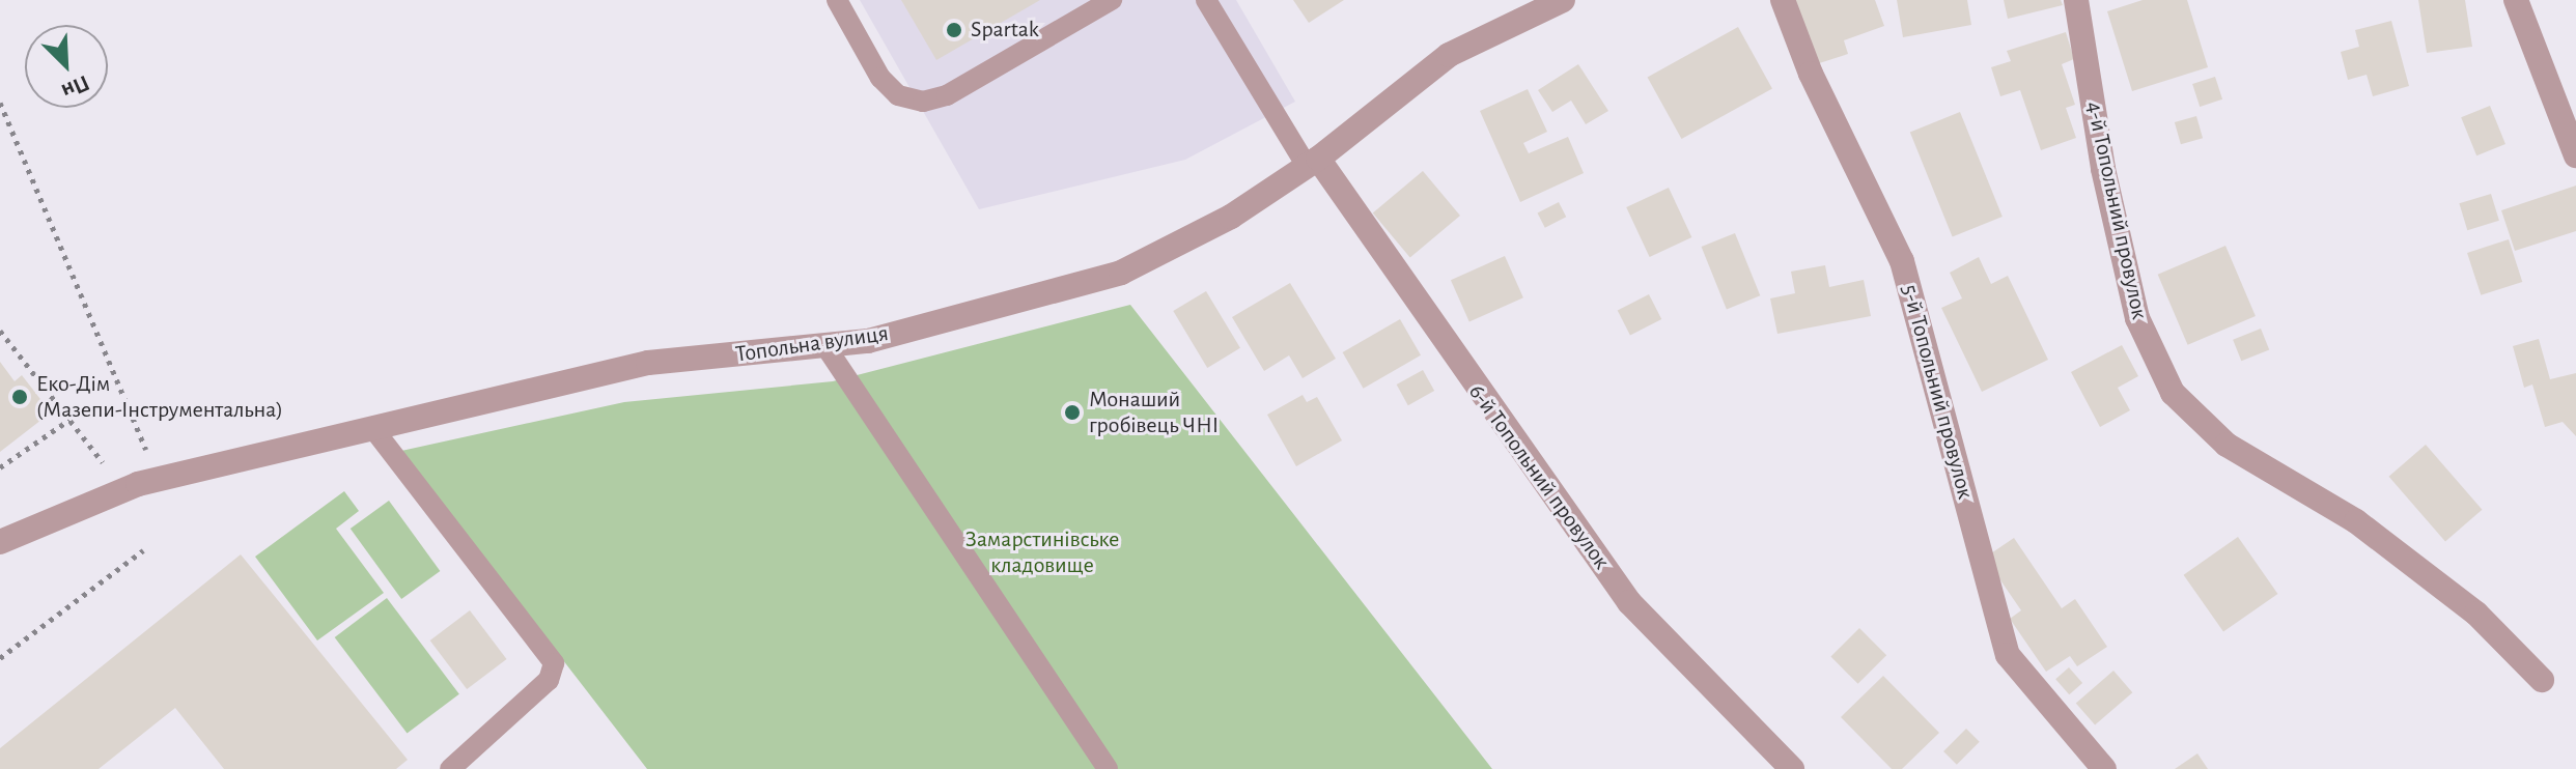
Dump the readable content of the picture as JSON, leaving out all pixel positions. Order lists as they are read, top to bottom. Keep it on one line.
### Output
{"streets":{"street":["4-й Топольний провулок","Топольна вулиця","5-й Топольний провулок","6-й Топольний провулок"]},"crossings":[["Топольна вулиця","6-й Топольний провулок"]],"parks":["Замарстинівське кладовище"],"places":["Spartak","Еко-Дім (Мазепи-Інструментальна)","Монаший гробівець ЧНІ"],"north":"bottom right"}
